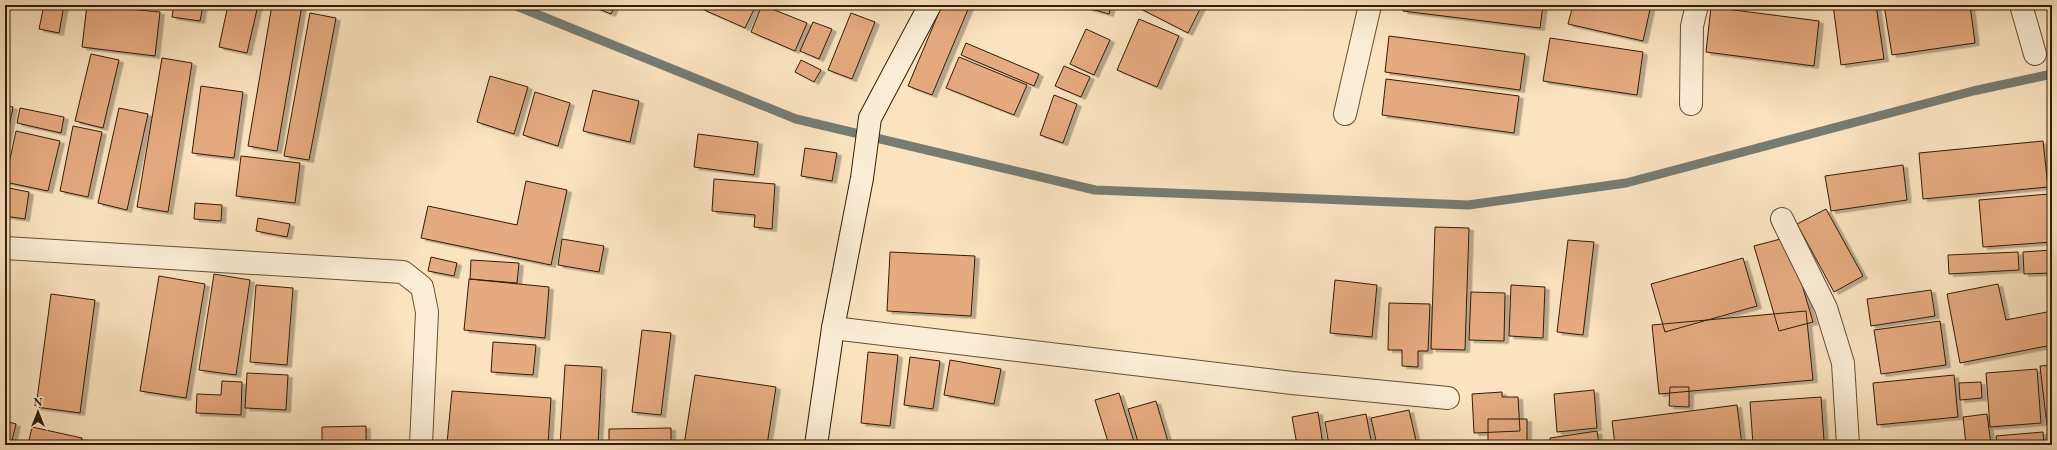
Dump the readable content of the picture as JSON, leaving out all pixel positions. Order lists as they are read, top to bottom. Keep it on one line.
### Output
{"north":"top"}
